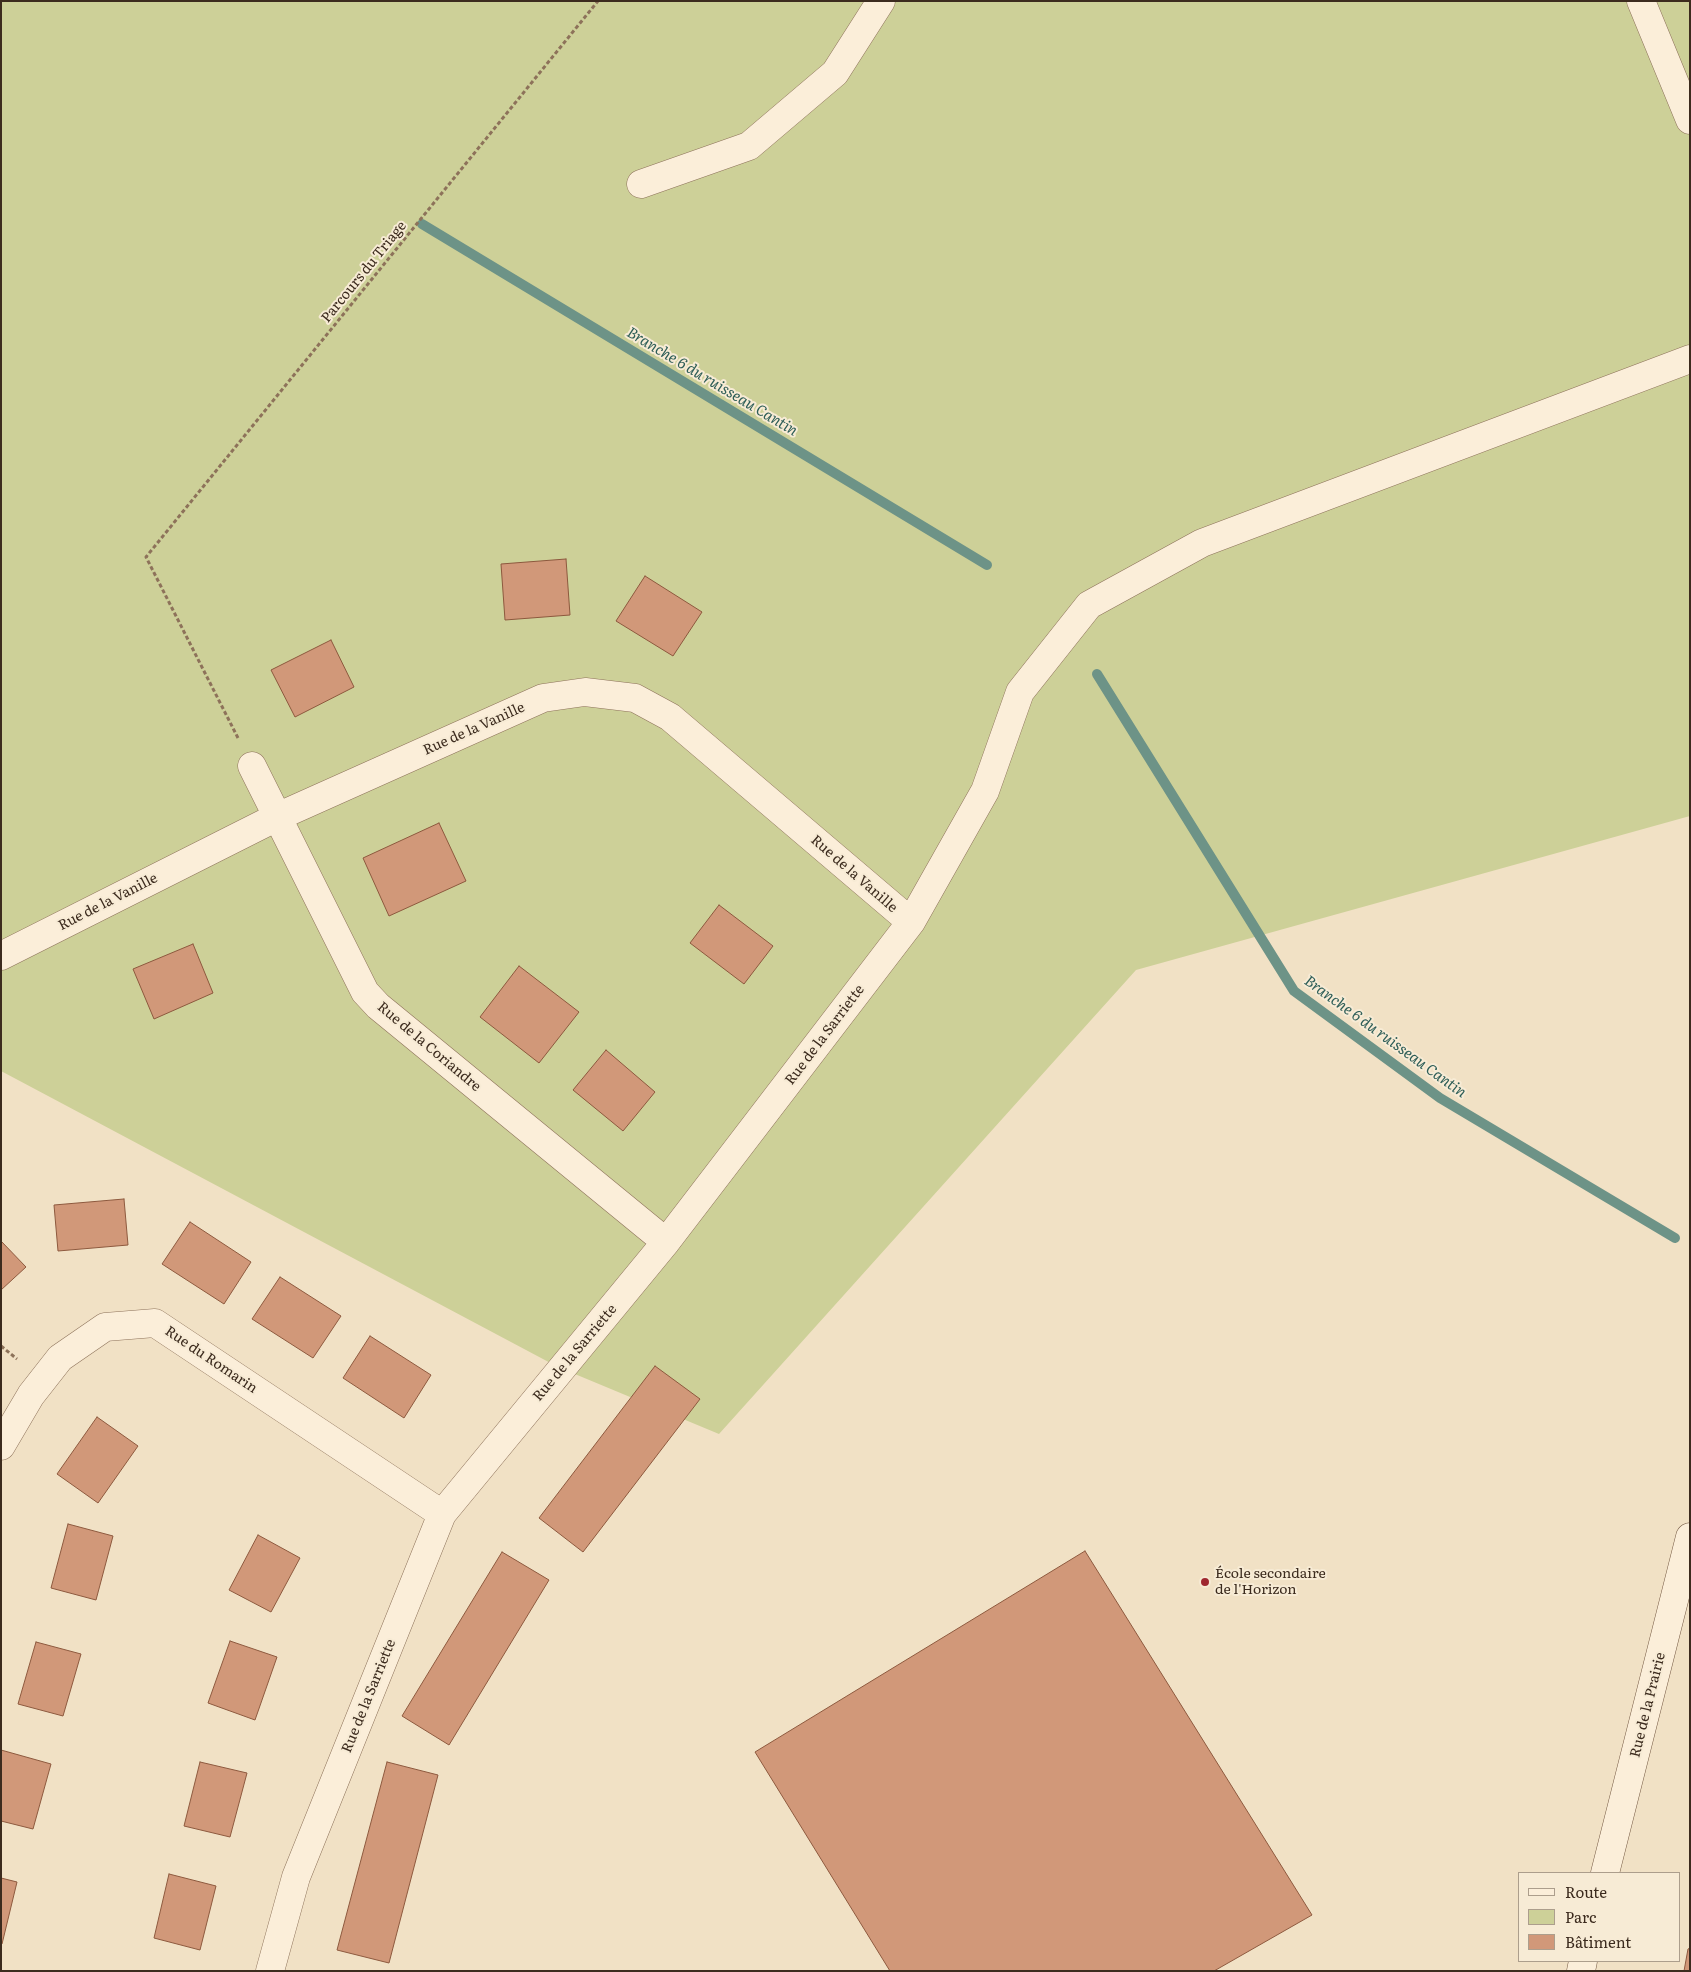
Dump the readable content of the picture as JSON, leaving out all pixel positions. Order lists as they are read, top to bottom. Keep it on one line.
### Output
{"streets":{"street":["Rue de la Vanille","Rue de la Sarriette","Rue de la Coriandre","Rue du Romarin","Rue de la Prairie"],"path":["Parcours du Triage"]},"crossings":[["Parcours du Triage","Rue de la Coriandre"],["Rue de la Vanille","Rue de la Sarriette"],["Rue de la Vanille","Rue de la Coriandre"],["Rue de la Sarriette","Rue de la Coriandre"],["Rue de la Sarriette","Rue du Romarin"]],"water":["Branche 6 du ruisseau Cantin"],"places":["École secondaire de l'Horizon"],"legend":["Route","Parc","Bâtiment"]}
